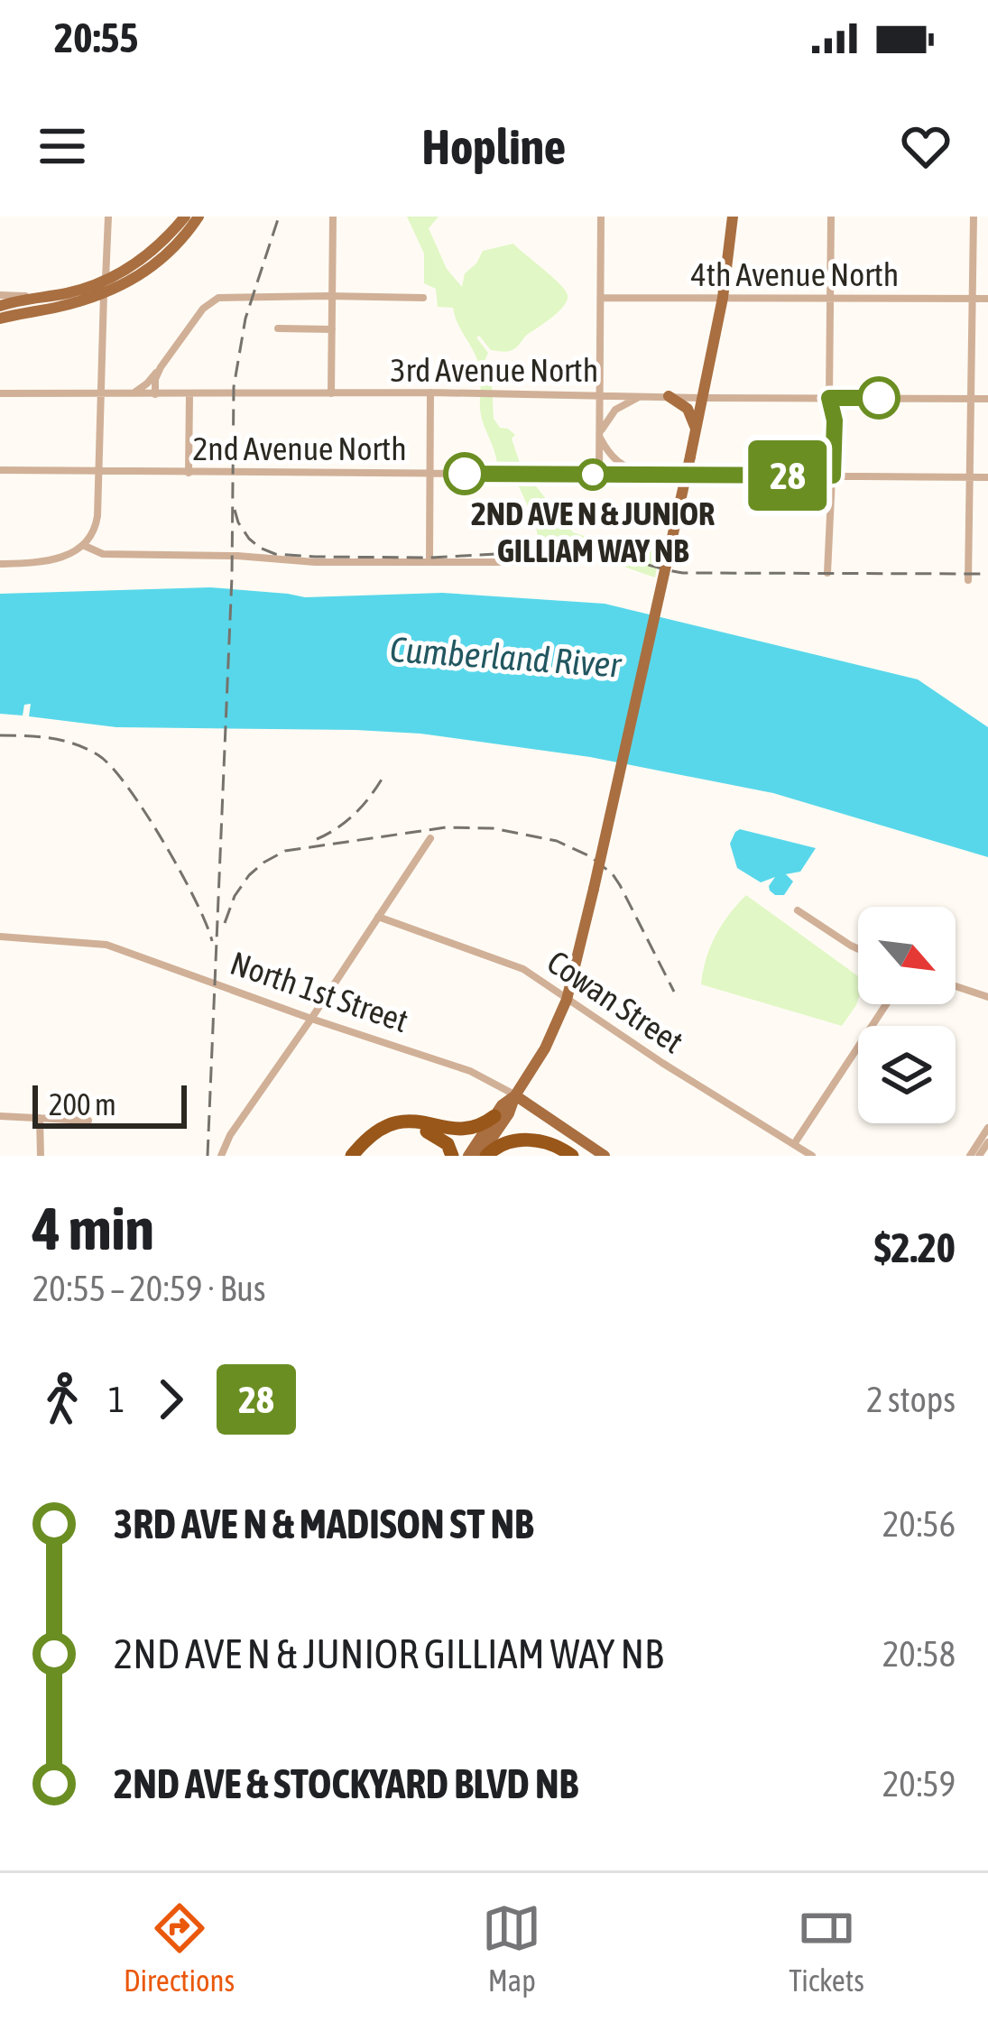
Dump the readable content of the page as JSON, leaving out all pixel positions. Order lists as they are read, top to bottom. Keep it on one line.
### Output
{"streets":{"main road":["North 1st Street"],"street":["4th Avenue North","3rd Avenue North","2nd Avenue North","Cowan Street"]},"water":["Cumberland River"],"places":["2ND AVE N & JUNIOR GILLIAM WAY NB"],"lines":["bus line 28"],"scale_bar":"200 m","north":"bottom right","page":{"status":"20:55","header":"Hopline","on_map":"28","scale":"200 m","heading":["4 min","20:55 – 20:59 · Bus","$2.20"],"legs":["1","28","2 stops"],"list":[{"name":"3RD AVE N & MADISON ST NB","value":"20:56"},{"name":"2ND AVE N & JUNIOR GILLIAM WAY NB","value":"20:58"},{"name":"2ND AVE & STOCKYARD BLVD NB","value":"20:59"}],"tabs":["Directions","Map","Tickets"]}}
